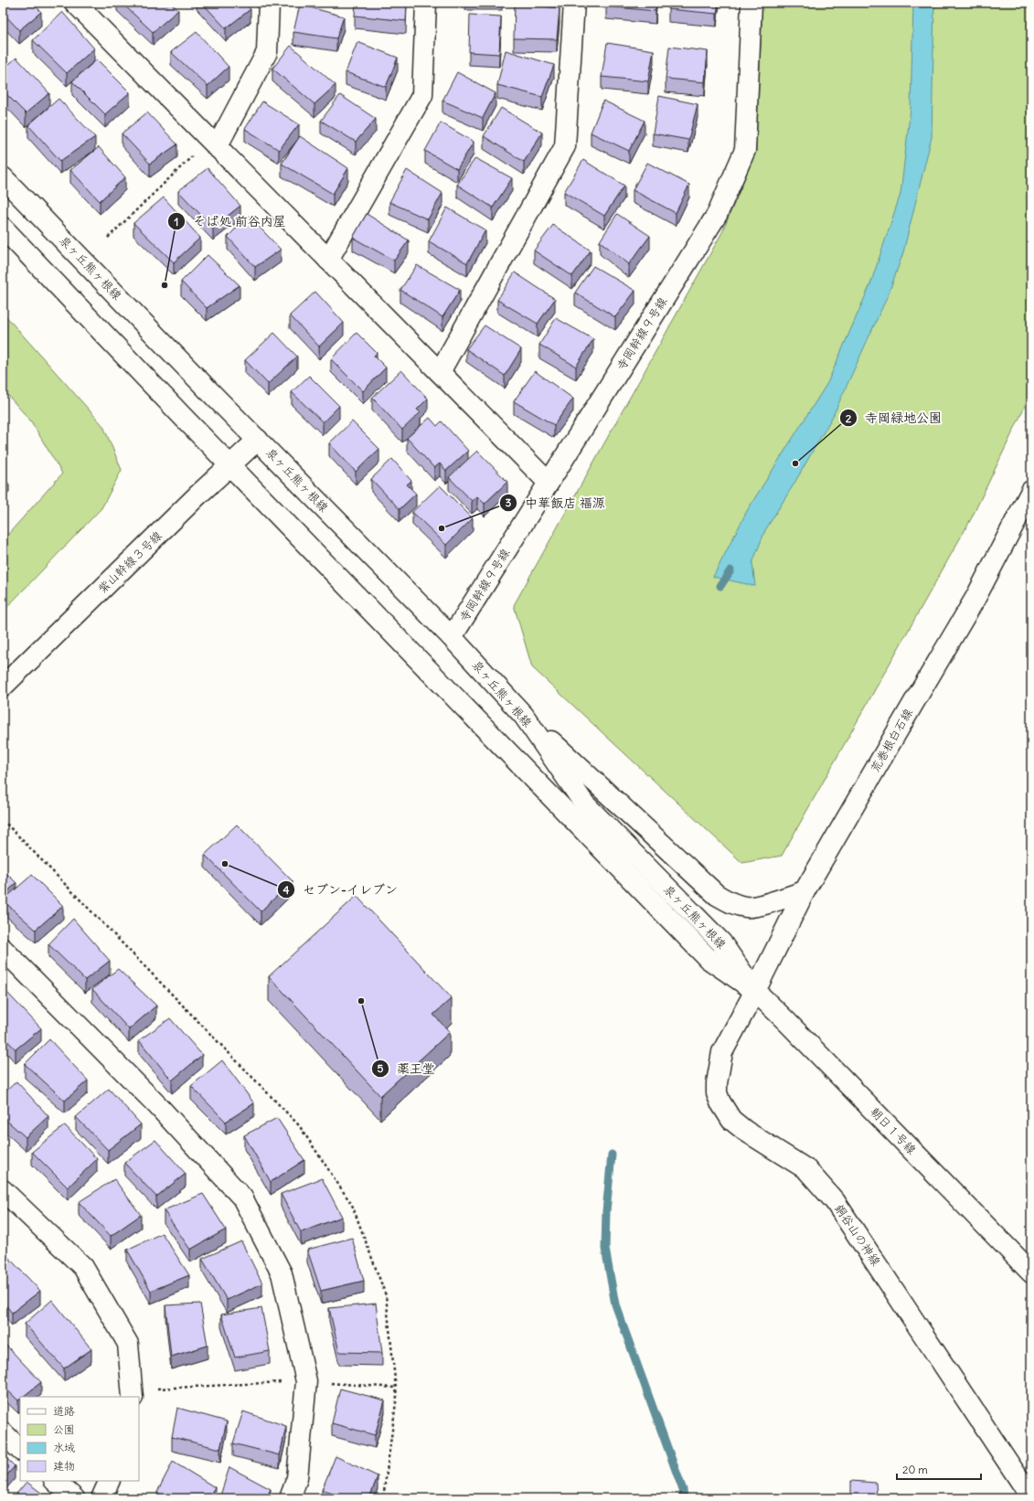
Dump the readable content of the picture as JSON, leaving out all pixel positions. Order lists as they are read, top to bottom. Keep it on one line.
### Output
{"streets":{"street":["泉ヶ丘熊ヶ根線","寺岡幹線９号線","紫山幹線３号線","荒巻根白石線","朝日１号線","銅谷山の神線"]},"crossings":[["泉ヶ丘熊ヶ根線","寺岡幹線９号線"],["泉ヶ丘熊ヶ根線","紫山幹線３号線"],["泉ヶ丘熊ヶ根線","荒巻根白石線"],["泉ヶ丘熊ヶ根線","朝日１号線"],["泉ヶ丘熊ヶ根線","銅谷山の神線"],["荒巻根白石線","朝日１号線"],["荒巻根白石線","銅谷山の神線"],["朝日１号線","銅谷山の神線"]],"places":["そば処 前谷内屋","寺岡緑地公園","中華飯店 福源","セブン-イレブン","薬王堂"],"legend":["道路","公園","水域","建物"],"scale_bar":"20 m"}
